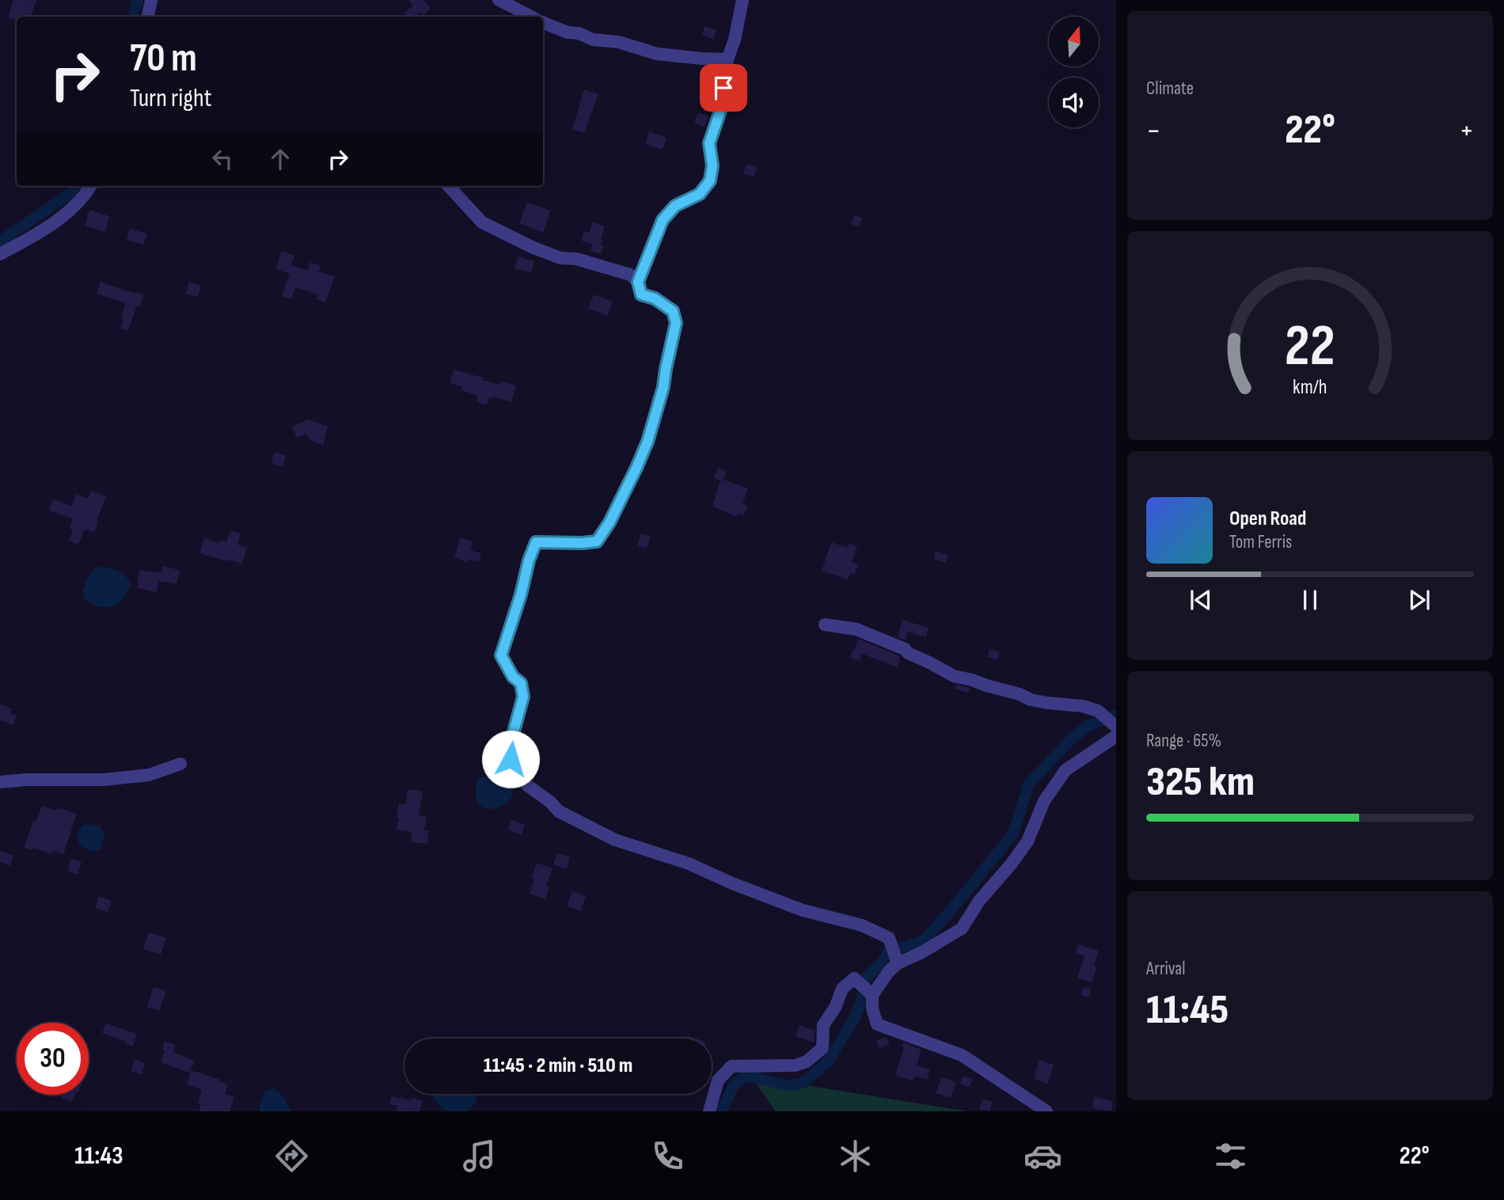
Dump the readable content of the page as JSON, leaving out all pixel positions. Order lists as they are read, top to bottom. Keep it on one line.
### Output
{"north":"top","page":{"tile":["Climate",["Range · 65%","325 km"],["Arrival","11:45"]],"turn":["70 m","Turn right"],"heat":["−","22°","+"],"song":["Open Road","Tom Ferris"],"limit":"30","trip":"11:45 · 2 min · 510 m","tabs":["11:43","22°"],"gauge":["22","km/h"]}}
